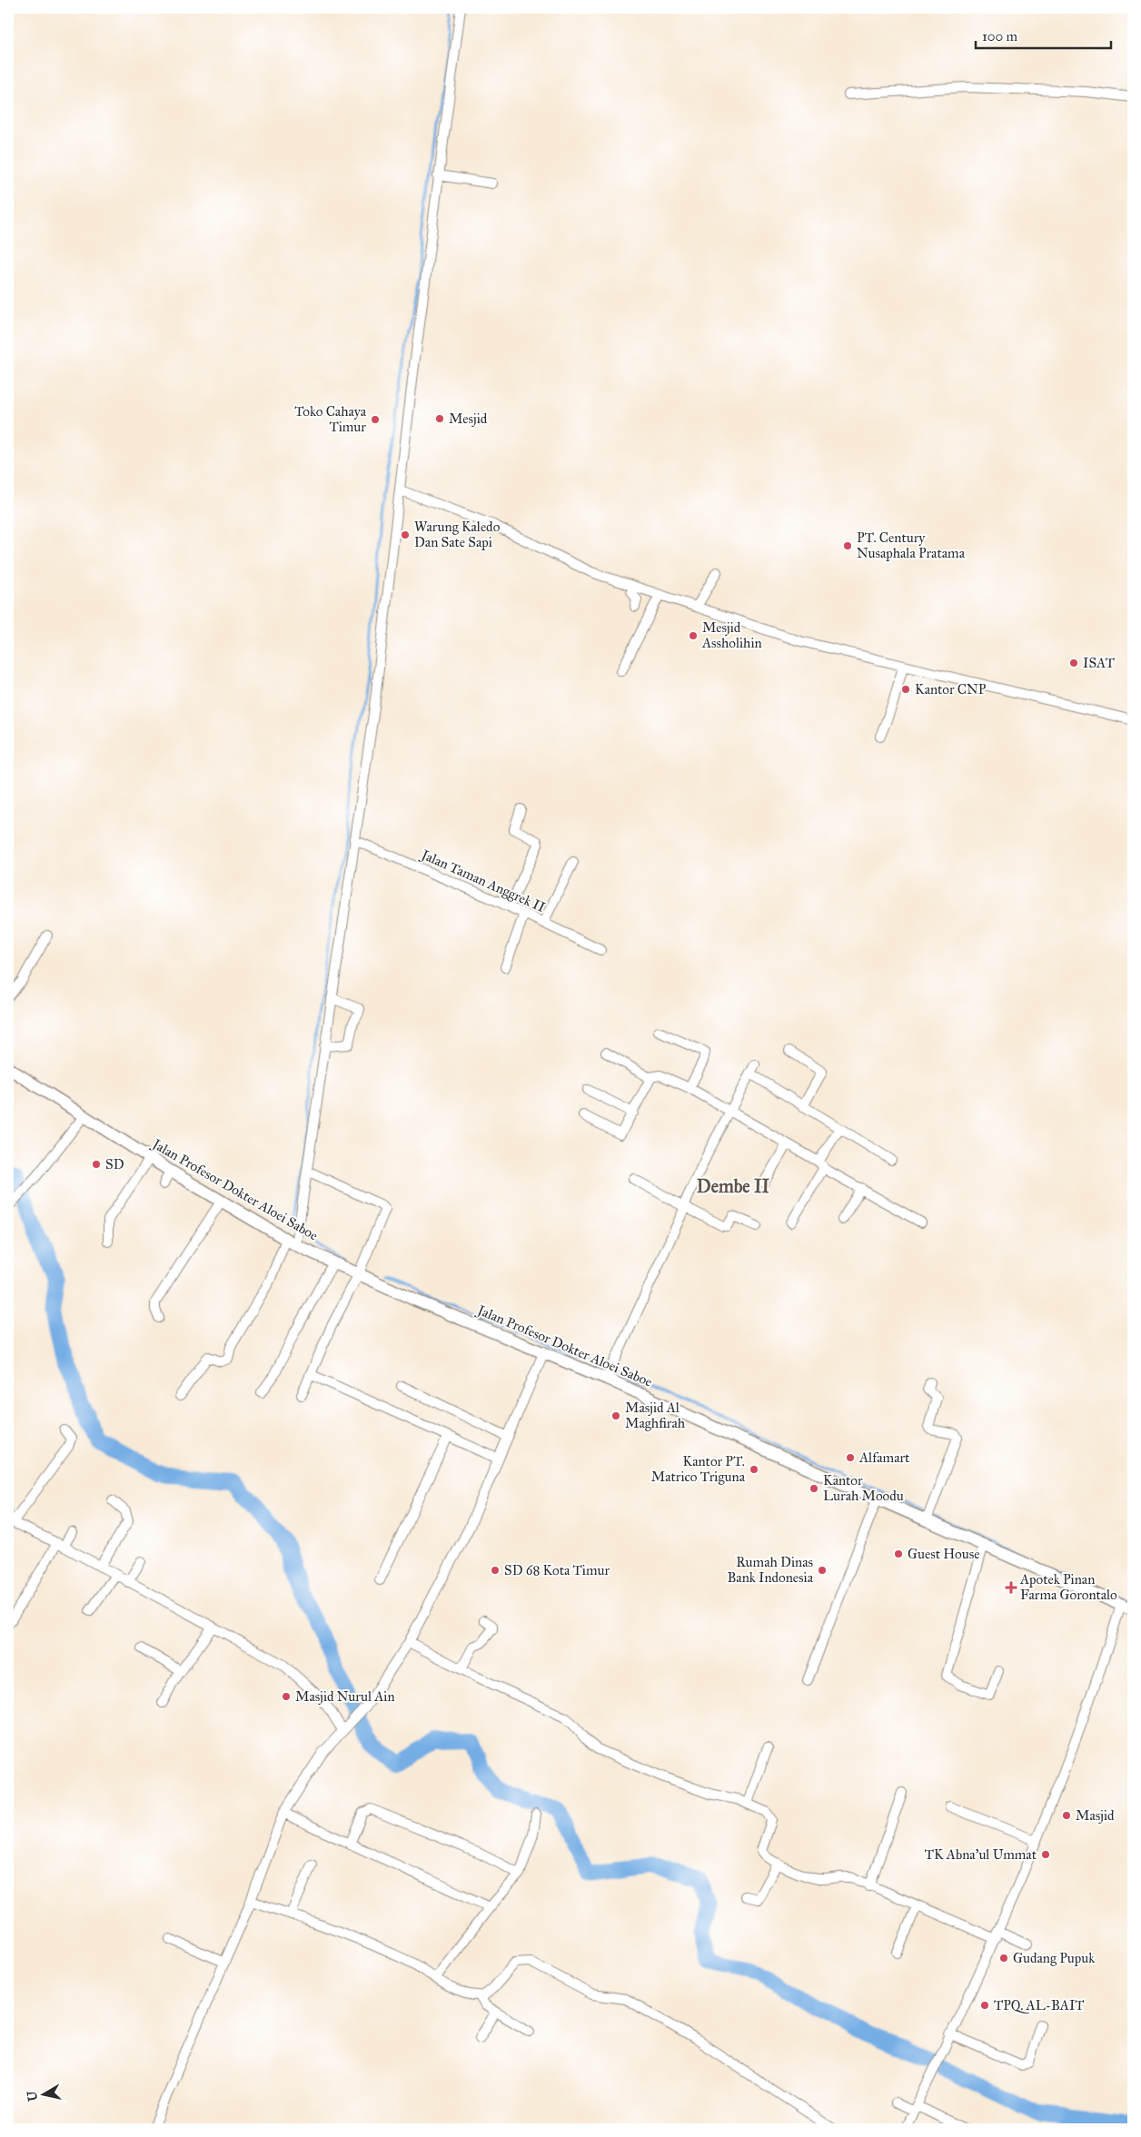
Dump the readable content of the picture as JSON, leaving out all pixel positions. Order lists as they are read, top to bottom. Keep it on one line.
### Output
{"streets":{"street":["Jalan Taman Anggrek II","Jalan Profesor Dokter Aloei Saboe"]},"districts":["Dembe II"],"places":{"other":["Mesjid","Toko Cahaya Timur","Warung Kaledo Dan Sate Sapi","PT. Century Nusaphala Pratama","Mesjid Assholihin","ISAT","Kantor CNP","SD","Masjid Al Maghfirah","Alfamart","Kantor PT. Matrico Triguna","Kantor Lurah Moodu","Guest House","SD 68 Kota Timur","Rumah Dinas Bank Indonesia","Masjid Nurul Ain","Masjid","TK Abna'ul Ummat","Gudang Pupuk","TPQ. AL-BAIT"],"health":["Apotek Pinan Farma Gorontalo"]},"scale_bar":"100 m","north":"left"}
